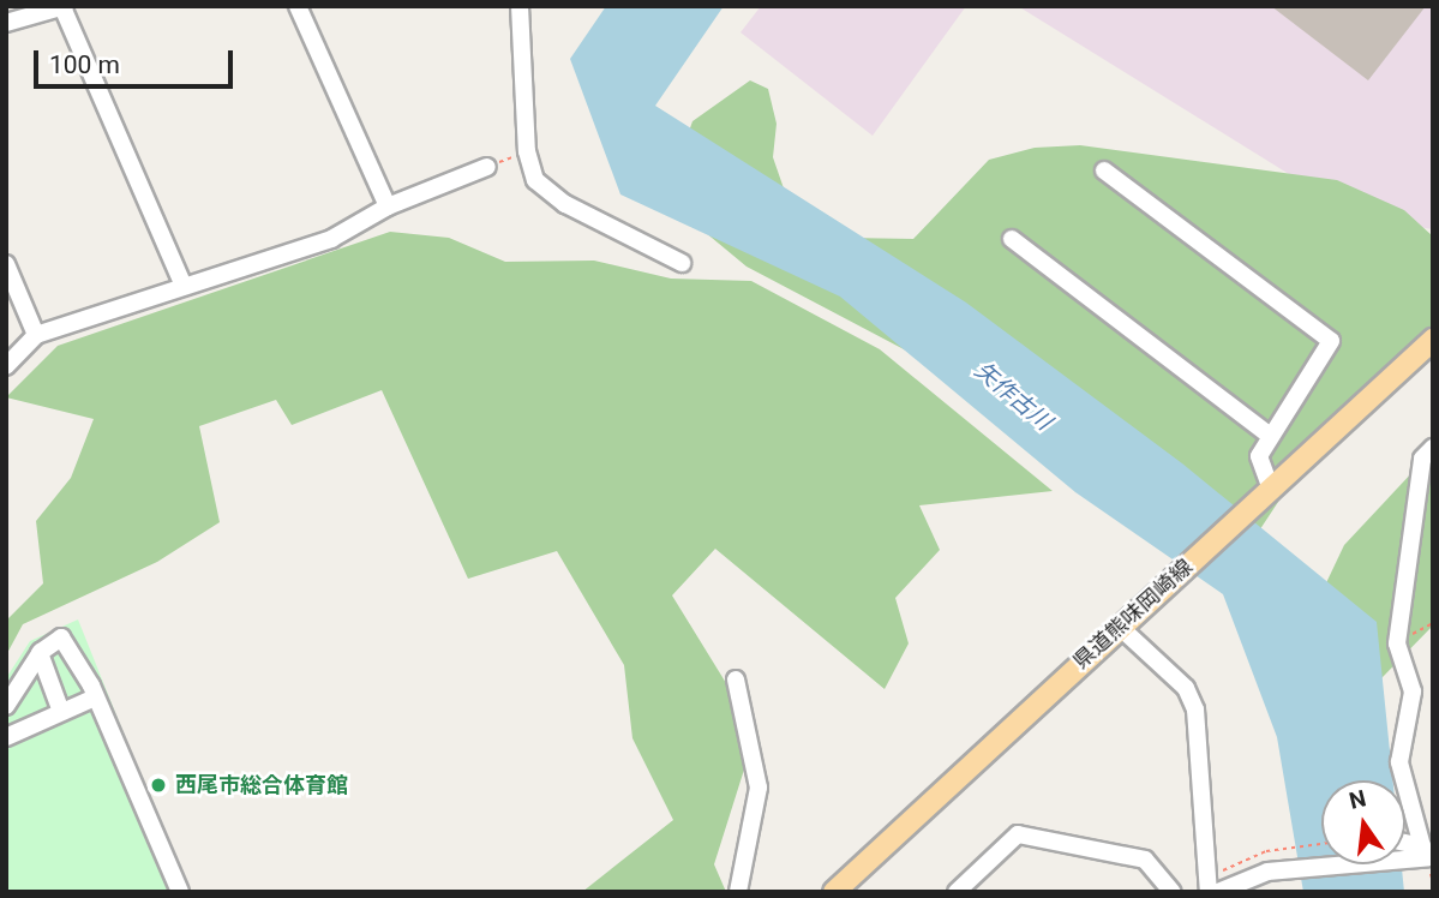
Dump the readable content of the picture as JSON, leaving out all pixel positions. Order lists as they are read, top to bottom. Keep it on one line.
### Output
{"streets":{"main road":["県道熊味岡崎線"]},"water":["矢作古川"],"places":["西尾市総合体育館"],"scale_bar":"100 m","north":"top"}
